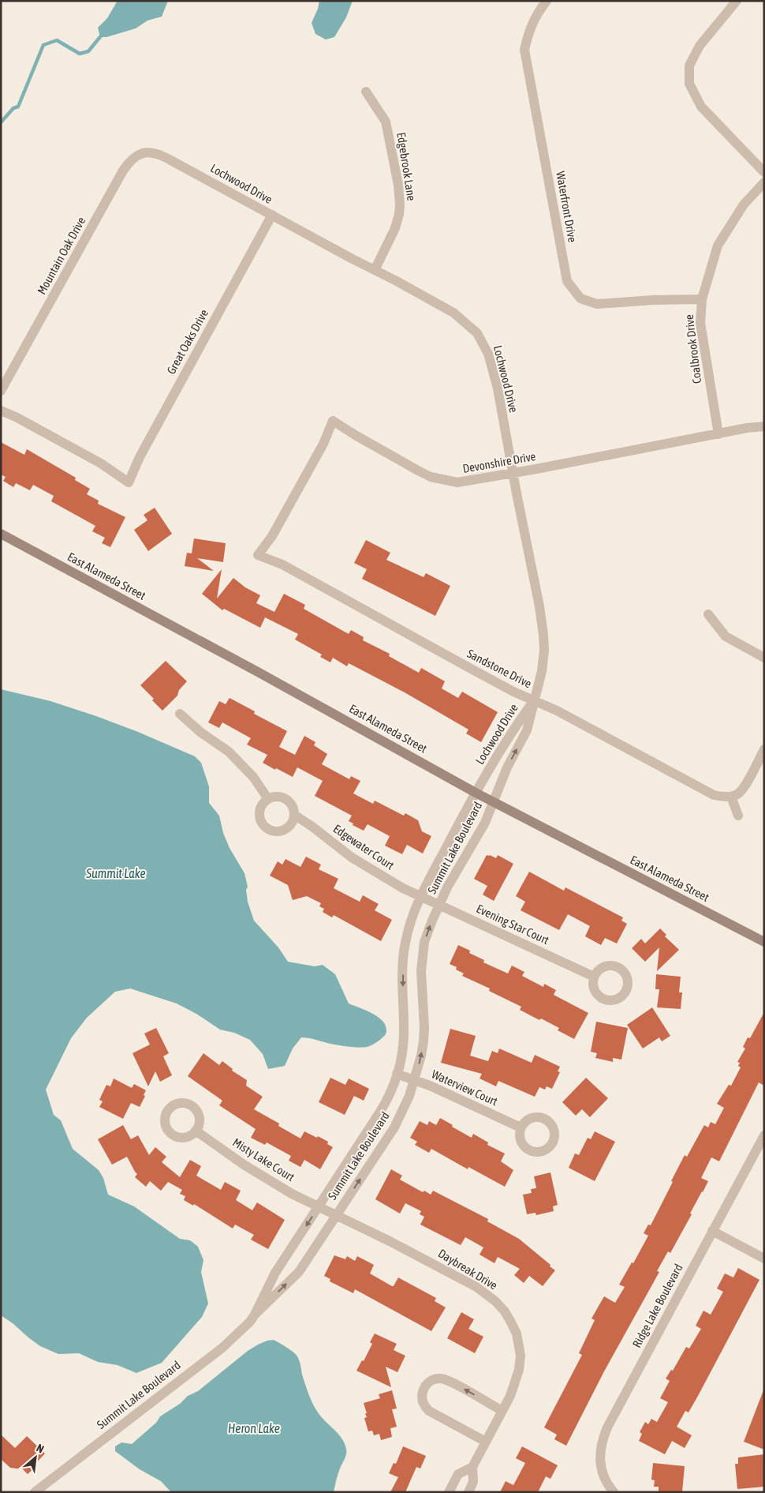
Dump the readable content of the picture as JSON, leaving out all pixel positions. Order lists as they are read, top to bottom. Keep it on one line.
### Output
{"streets":{"street":["Edgebrook Lane","Lochwood Drive","Waterfront Drive","Mountain Oak Drive","Great Oaks Drive","Coalbrook Drive","Devonshire Drive","East Alameda Street","Sandstone Drive","Edgewater Court","Summit Lake Boulevard","Evening Star Court","Waterview Court","Misty Lake Court","Daybreak Drive","Ridge Lake Boulevard"]},"crossings":[["Edgebrook Lane","Lochwood Drive"],["Lochwood Drive","Mountain Oak Drive"],["Lochwood Drive","Great Oaks Drive"],["Lochwood Drive","Devonshire Drive"],["Lochwood Drive","Sandstone Drive"],["Lochwood Drive","Summit Lake Boulevard"],["Waterfront Drive","Coalbrook Drive"],["Coalbrook Drive","Devonshire Drive"],["Devonshire Drive","Sandstone Drive"],["East Alameda Street","Summit Lake Boulevard"],["Edgewater Court","Summit Lake Boulevard"],["Edgewater Court","Evening Star Court"],["Summit Lake Boulevard","Evening Star Court"],["Summit Lake Boulevard","Waterview Court"],["Summit Lake Boulevard","Misty Lake Court"],["Summit Lake Boulevard","Daybreak Drive"],["Misty Lake Court","Daybreak Drive"]],"water":["Summit Lake","Heron Lake"],"north":"top right"}
